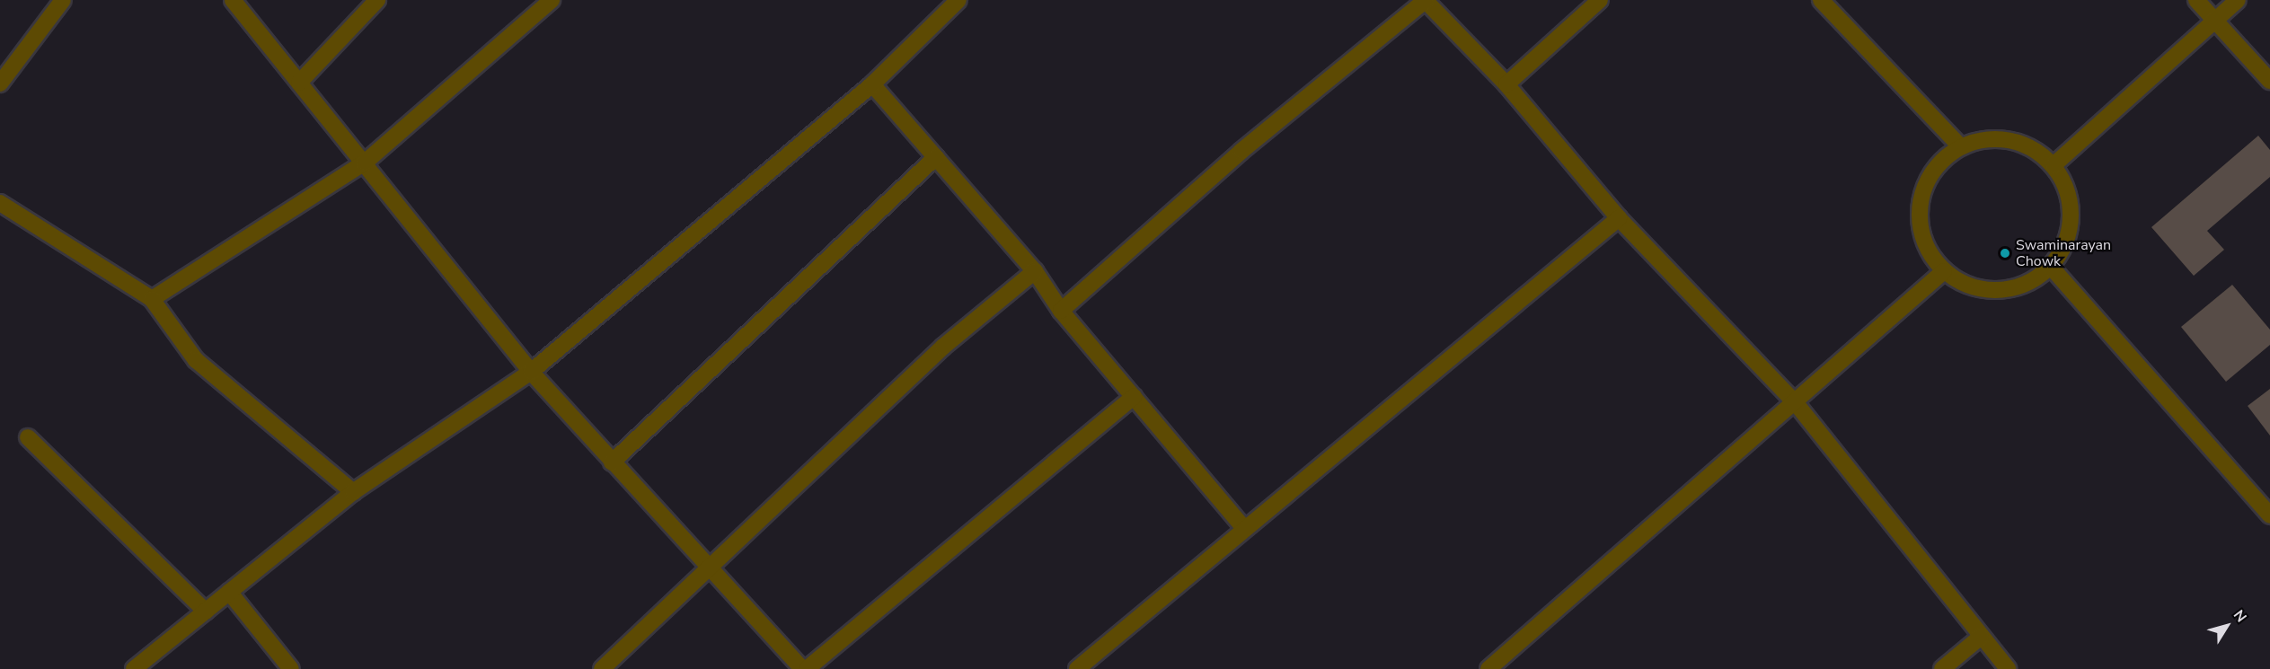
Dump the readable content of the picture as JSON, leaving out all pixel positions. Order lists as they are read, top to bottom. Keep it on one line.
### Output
{"places":["Swaminarayan Chowk"],"north":"top right"}
